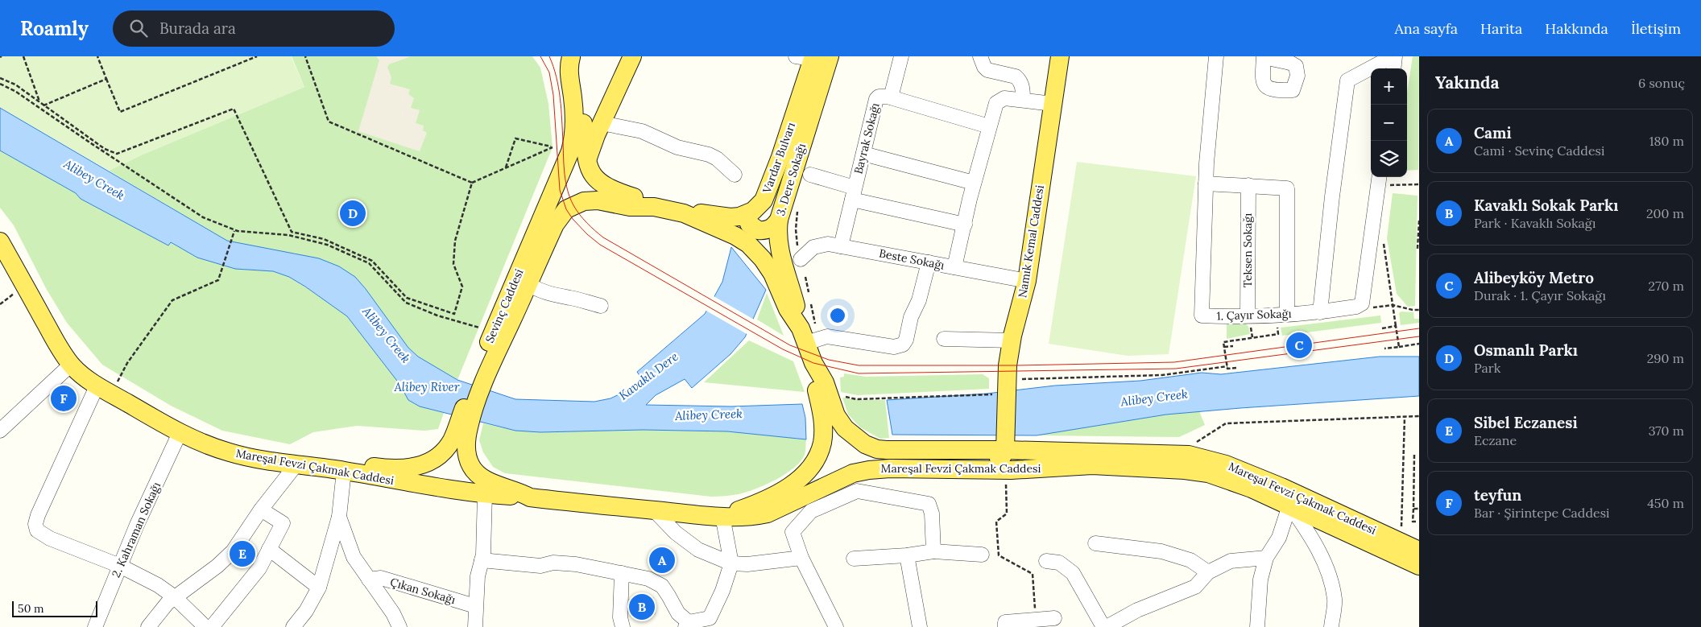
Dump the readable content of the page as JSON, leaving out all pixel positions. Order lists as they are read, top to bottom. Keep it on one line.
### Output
{"streets":{"main road":["Vardar Bulvarı","3. Dere Sokağı","Namık Kemal Caddesi","Sevinç Caddesi","Mareşal Fevzi Çakmak Caddesi"],"street":["Bayrak Sokağı","Teksen Sokağı","Beste Sokağı","1. Çayır Sokağı","2. Kahraman Sokağı","Çıkan Sokağı"]},"crossings":[["Bayrak Sokağı","Beste Sokağı"],["Vardar Bulvarı","3. Dere Sokağı"],["Namık Kemal Caddesi","Beste Sokağı"],["Namık Kemal Caddesi","Mareşal Fevzi Çakmak Caddesi"],["Teksen Sokağı","1. Çayır Sokağı"],["Mareşal Fevzi Çakmak Caddesi","2. Kahraman Sokağı"]],"water":["Alibey Creek","Kavaklı Dere","Alibey River"],"scale_bar":"50 m","page":{"header":"Roamly","search":"Burada ara","nav":["Ana sayfa","Harita","Hakkında","İletişim"],"heading":["Yakında","6 sonuç"],"map_buttons":["+","−"],"list":[{"mark":"A","name":"Cami","note":"Cami · Sevinç Caddesi","value":"180 m"},{"mark":"B","name":"Kavaklı Sokak Parkı","note":"Park · Kavaklı Sokağı","value":"200 m"},{"mark":"C","name":"Alibeyköy Metro","note":"Durak · 1. Çayır Sokağı","value":"270 m"},{"mark":"D","name":"Osmanlı Parkı","note":"Park","value":"290 m"},{"mark":"E","name":"Sibel Eczanesi","note":"Eczane","value":"370 m"},{"mark":"F","name":"teyfun","note":"Bar · Şirintepe Caddesi","value":"450 m"}],"pins":["D","C","F","E","A","B"],"scale":"50 m"}}
